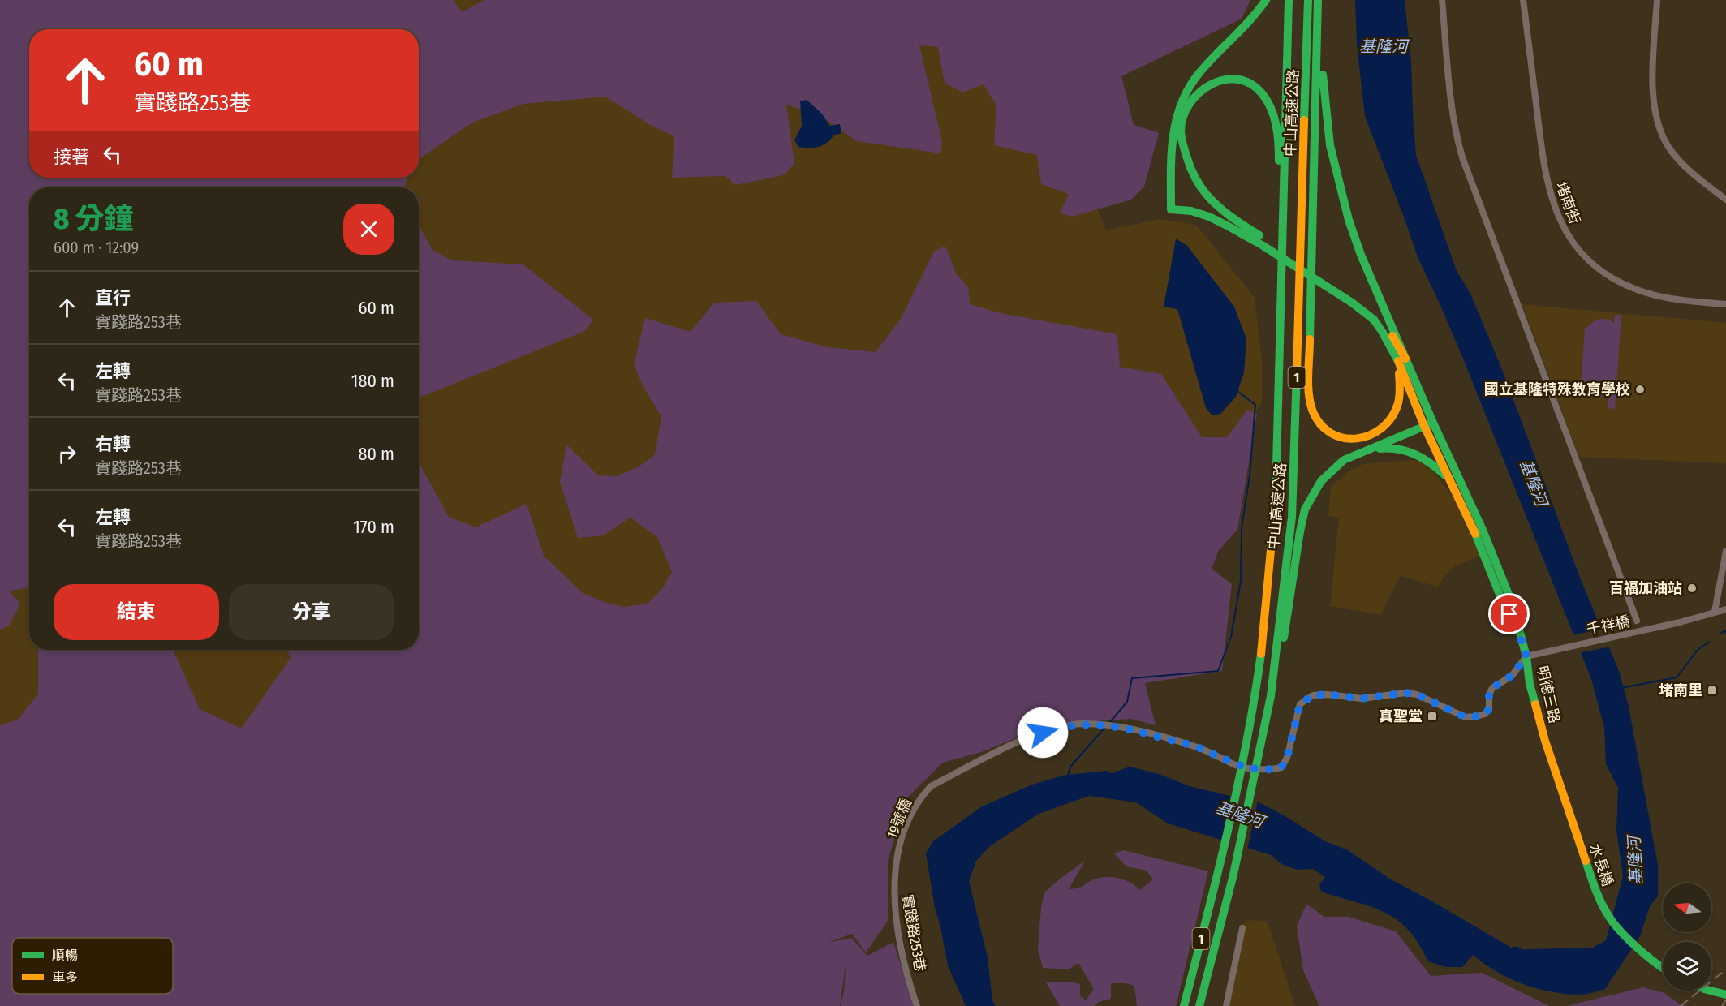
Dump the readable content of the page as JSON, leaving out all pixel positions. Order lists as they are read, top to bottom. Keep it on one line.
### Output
{"streets":{"main road":["中山高速公路","1","明德三路","水長橋"],"street":["堵南街","千祥橋","19號橋","實踐路253巷"]},"crossings":[["千祥橋","明德三路"],["千祥橋","19號橋"],["明德三路","19號橋"],["明德三路","水長橋"],["19號橋","實踐路253巷"]],"water":["基隆河"],"places":{"other":["國立基隆特殊教育學校","百福加油站"],"transit":["堵南里","真聖堂"]},"legend":["順暢","車多"],"north":"left","page":{"turn":["60 m","實踐路253巷"],"then":"接著","heading":["8 分鐘","600 m · 12:09"],"list":[{"name":"直行","note":"實踐路253巷","value":"60 m"},{"name":"左轉","note":"實踐路253巷","value":"180 m"},{"name":"右轉","note":"實踐路253巷","value":"80 m"},{"name":"左轉","note":"實踐路253巷","value":"170 m"}],"buttons":["結束","分享"]}}
